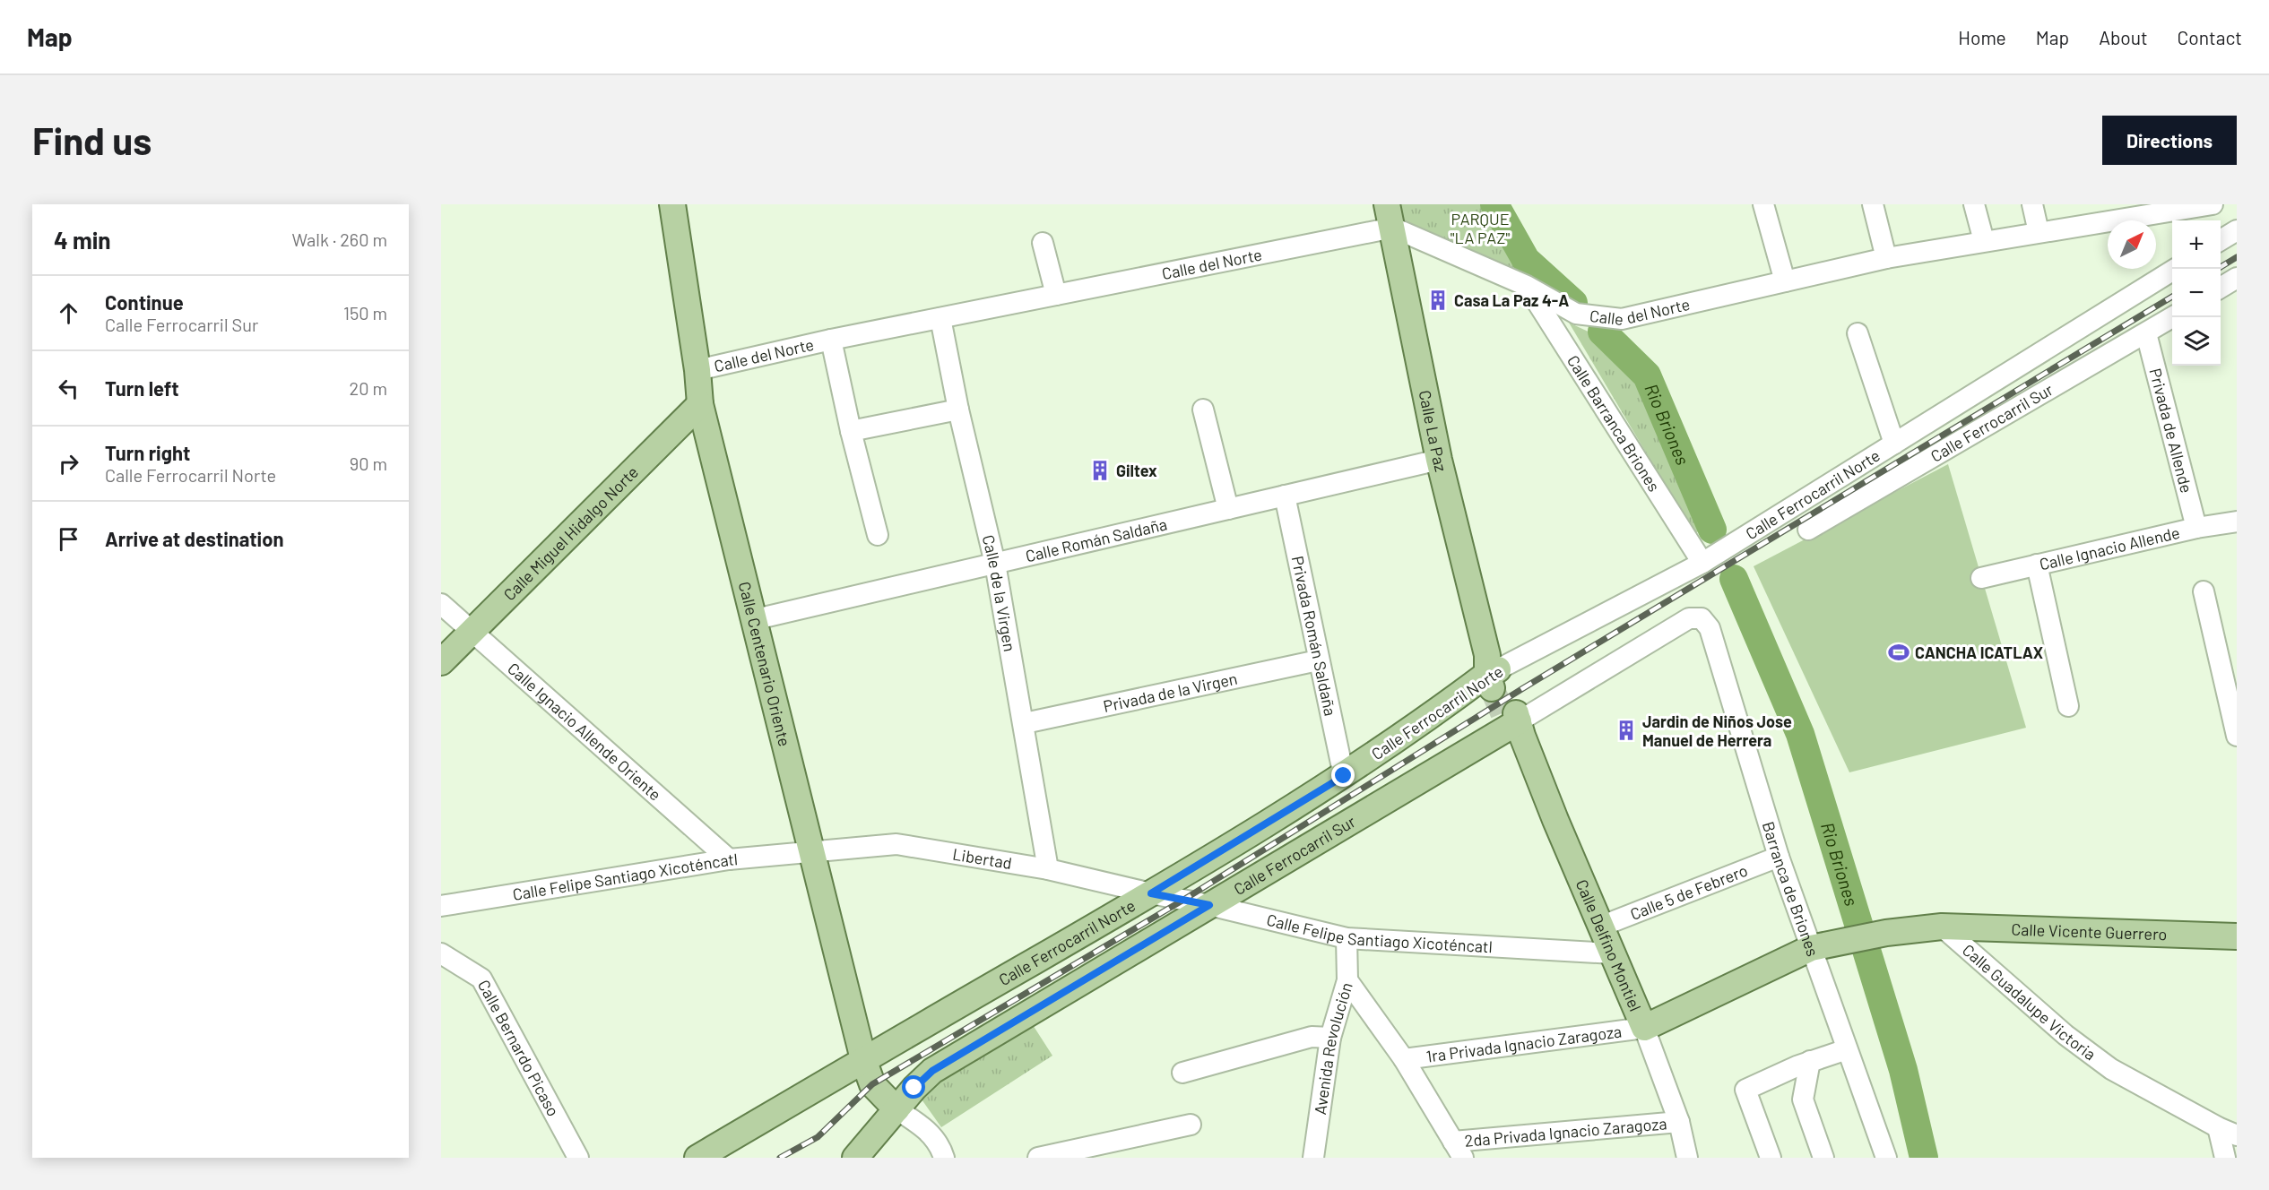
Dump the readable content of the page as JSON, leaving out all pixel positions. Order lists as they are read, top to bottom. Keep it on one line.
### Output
{"streets":{"main road":["Calle Ferrocarril Sur","Calle La Paz","Calle Ferrocarril Norte","Calle Miguel Hidalgo Norte","Calle Centenario Oriente","Calle Vicente Guerrero","Calle Delfino Montiel"],"street":["Calle del Norte","Calle Barranca Briones","Privada de Allende","Calle Román Saldaña","Calle Ignacio Allende","Calle de la Virgen","Privada Román Saldaña","Privada de la Virgen","Calle Ignacio Allende Oriente","Libertad","Calle Felipe Santiago Xicoténcatl","Barranca de Briones","Calle 5 de Febrero","Calle Guadalupe Victoria","1ra Privada Ignacio Zaragoza","Calle Bernardo Picaso","Avenida Revolución","2da Privada Ignacio Zaragoza"]},"crossings":[["Calle del Norte","Calle Barranca Briones"],["Calle del Norte","Calle La Paz"],["Calle del Norte","Calle de la Virgen"],["Calle del Norte","Calle Centenario Oriente"],["Calle Ferrocarril Sur","Privada de Allende"],["Calle Ferrocarril Sur","Calle Centenario Oriente"],["Calle Ferrocarril Sur","Calle Felipe Santiago Xicoténcatl"],["Calle Ferrocarril Sur","Barranca de Briones"],["Calle Ferrocarril Sur","Calle Delfino Montiel"],["Calle Barranca Briones","Calle Ferrocarril Norte"],["Calle La Paz","Calle Ferrocarril Norte"],["Calle La Paz","Calle Román Saldaña"],["Privada de Allende","Calle Ignacio Allende"],["Calle Ferrocarril Norte","Privada Román Saldaña"],["Calle Ferrocarril Norte","Calle Centenario Oriente"],["Calle Ferrocarril Norte","Libertad"],["Calle Ferrocarril Norte","Calle Felipe Santiago Xicoténcatl"],["Calle Miguel Hidalgo Norte","Calle Centenario Oriente"],["Calle Miguel Hidalgo Norte","Calle Ignacio Allende Oriente"],["Calle Román Saldaña","Calle de la Virgen"],["Calle Román Saldaña","Privada Román Saldaña"],["Calle Román Saldaña","Calle Centenario Oriente"],["Calle de la Virgen","Privada de la Virgen"],["Calle de la Virgen","Libertad"],["Privada Román Saldaña","Privada de la Virgen"],["Calle Centenario Oriente","Libertad"],["Calle Centenario Oriente","Calle Felipe Santiago Xicoténcatl"],["Calle Ignacio Allende Oriente","Calle Felipe Santiago Xicoténcatl"],["Libertad","Calle Felipe Santiago Xicoténcatl"],["Calle Felipe Santiago Xicoténcatl","Calle Delfino Montiel"],["Calle Felipe Santiago Xicoténcatl","Avenida Revolución"],["Barranca de Briones","Calle 5 de Febrero"],["Calle 5 de Febrero","Calle Delfino Montiel"],["Calle Vicente Guerrero","Calle Guadalupe Victoria"],["Calle Delfino Montiel","1ra Privada Ignacio Zaragoza"],["Calle Delfino Montiel","2da Privada Ignacio Zaragoza"]],"water":["Rio Briones"],"parks":["PARQUE \"LA PAZ\""],"places":{"building":["Casa La Paz 4-A","Giltex","Jardin de Niños Jose Manuel de Herrera"],"sports":["CANCHA ICATLAX"]},"north":"top right","page":{"header":"Map","nav":["Home","Map","About","Contact"],"buttons":"Directions","title":"Find us","heading":["4 min","Walk · 260 m"],"map_buttons":["+","−"],"list":[["Continue","Calle Ferrocarril Sur","150 m"],["Turn left","20 m"],["Turn right","Calle Ferrocarril Norte","90 m"],"Arrive at destination"]}}
